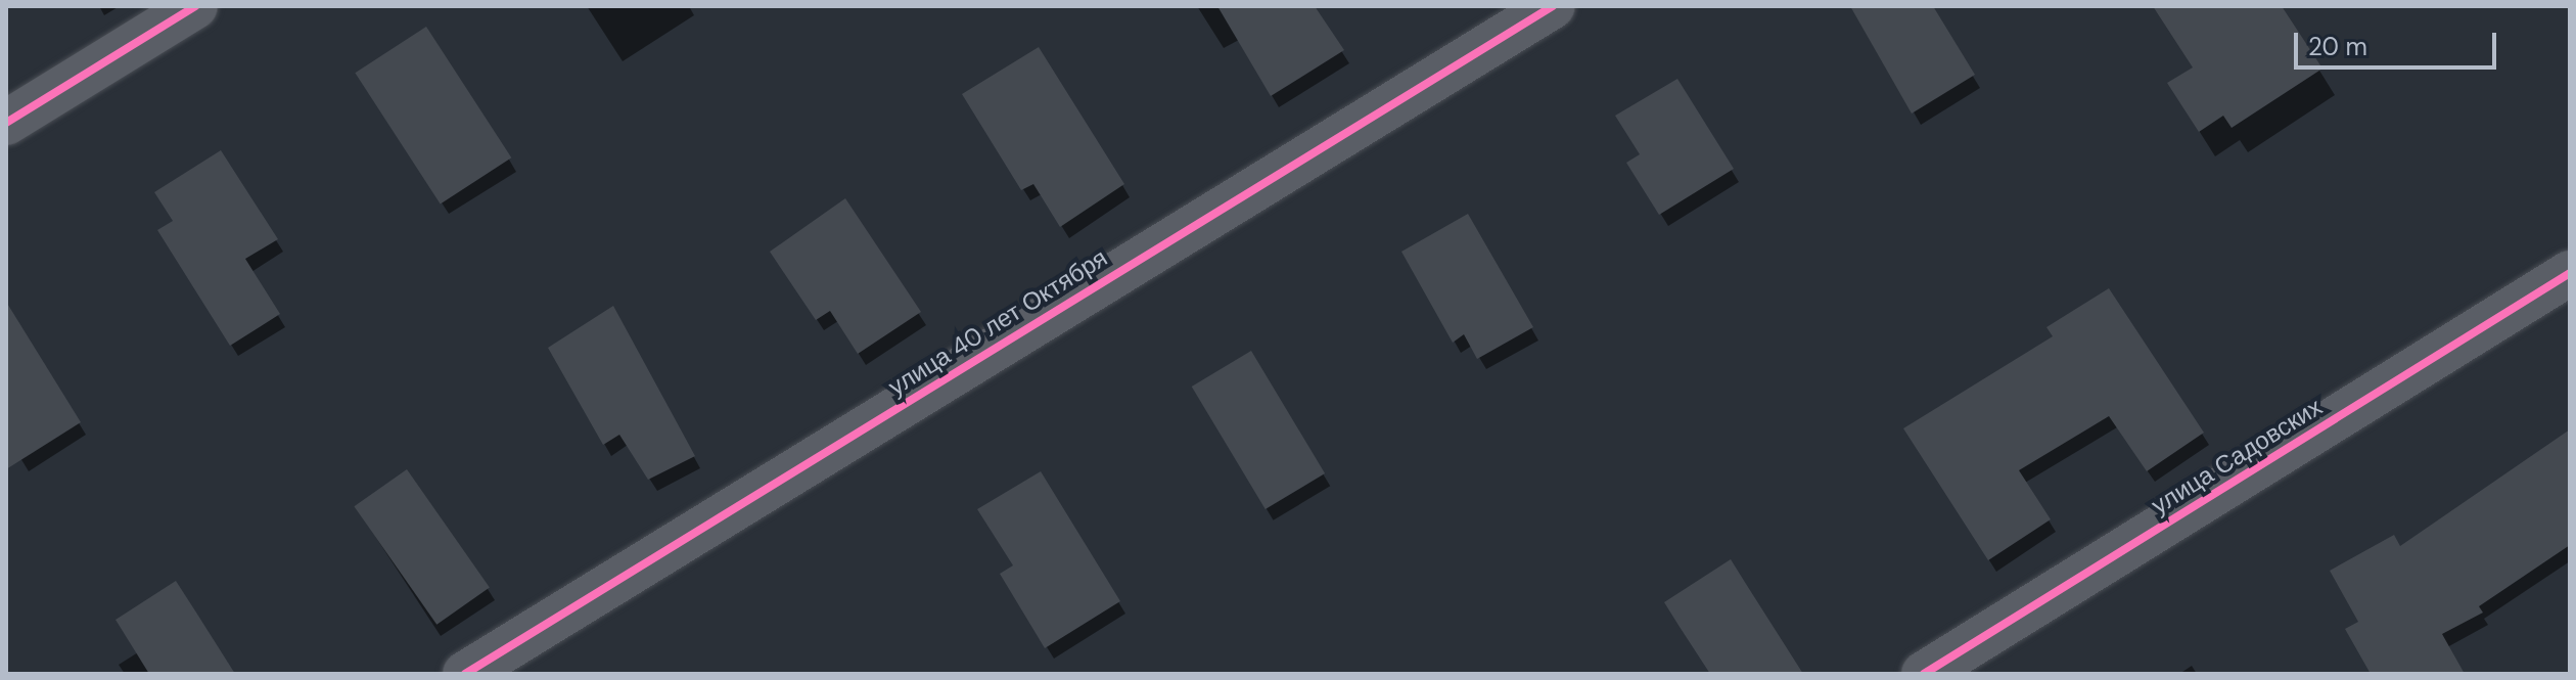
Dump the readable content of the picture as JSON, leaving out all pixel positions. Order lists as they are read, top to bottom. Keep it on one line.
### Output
{"streets":{"street":["улица 40 лет Октября","улица Садовских"]},"scale_bar":"20 m"}
